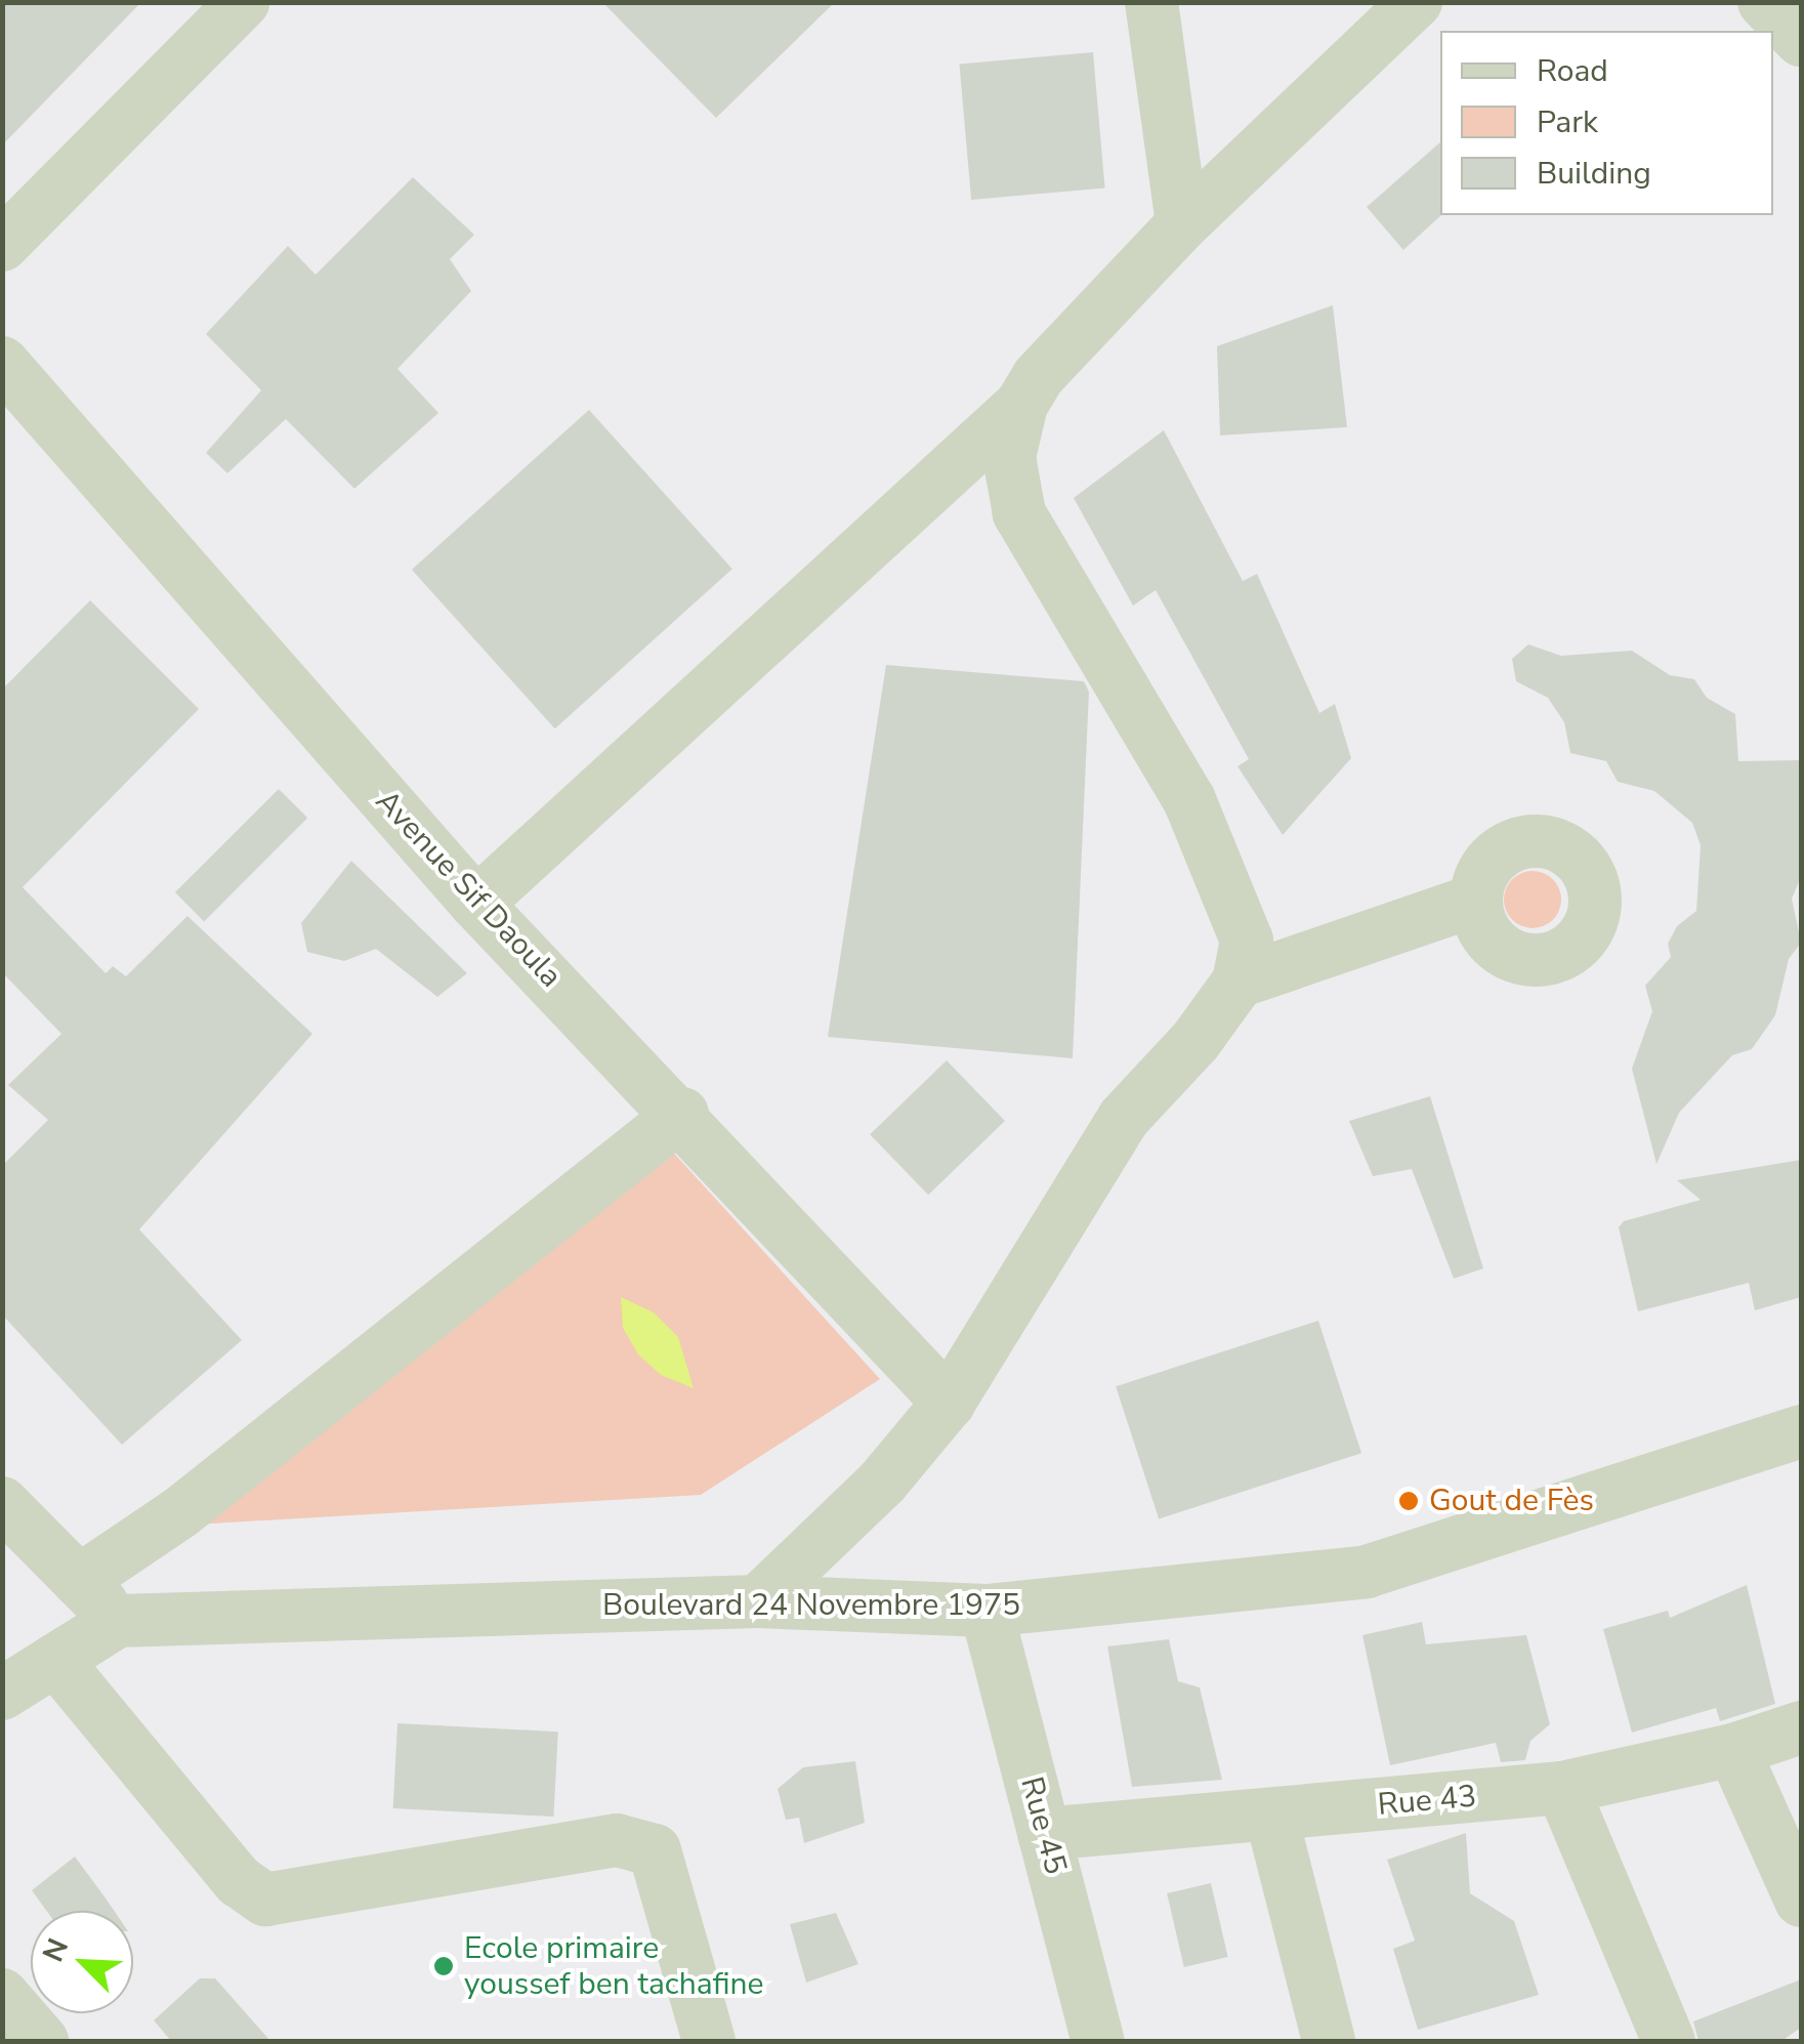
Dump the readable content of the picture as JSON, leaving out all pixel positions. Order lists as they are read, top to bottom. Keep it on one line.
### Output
{"streets":{"street":["Avenue Sif Daoula","Boulevard 24 Novembre 1975","Rue 43","Rue 45"]},"crossings":[["Boulevard 24 Novembre 1975","Rue 45"],["Rue 43","Rue 45"]],"places":["Gout de Fès","Ecole primaire youssef ben tachafine"],"legend":["Road","Park","Building"],"north":"top left"}
